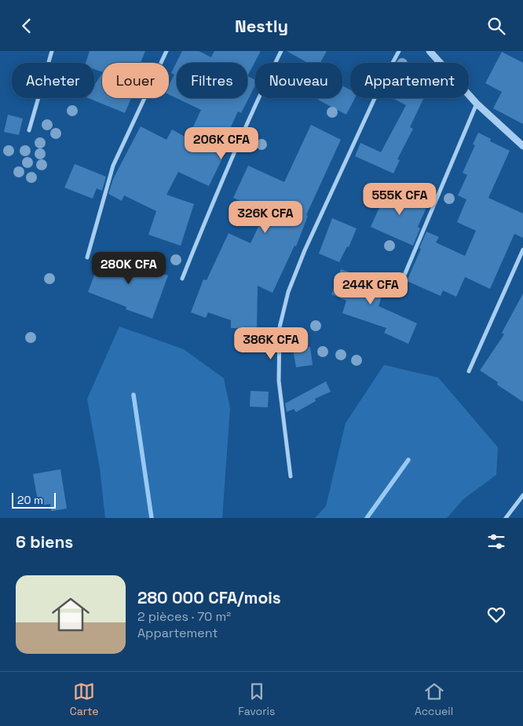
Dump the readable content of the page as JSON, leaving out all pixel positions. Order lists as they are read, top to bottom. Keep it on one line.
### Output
{"scale_bar":"20 m","page":{"header":"Nestly","chip":["Acheter","Louer","Filtres","Nouveau","Appartement"],"price":["206K CFA","555K CFA","326K CFA","280K CFA","244K CFA","386K CFA"],"scale":"20 m","heading":"6 biens","list":[{"name":"280 000 CFA/mois","note":"2 pièces · 70 m² · Appartement"}],"tabs":["Carte","Favoris","Accueil"]}}
